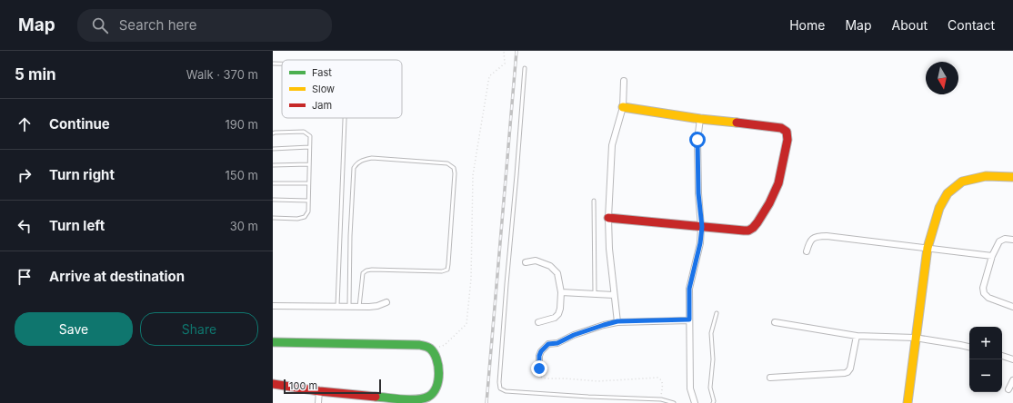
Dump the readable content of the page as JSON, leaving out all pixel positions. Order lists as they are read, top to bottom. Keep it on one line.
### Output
{"legend":["Fast","Slow","Jam"],"scale_bar":"100 m","north":"bottom","page":{"header":"Map","search":"Search here","nav":["Home","Map","About","Contact"],"heading":["5 min","Walk · 370 m"],"list":[["Continue","190 m"],["Turn right","150 m"],["Turn left","30 m"],"Arrive at destination"],"buttons":["Save","Share"],"map_buttons":["+","−"],"scale":"100 m"}}
